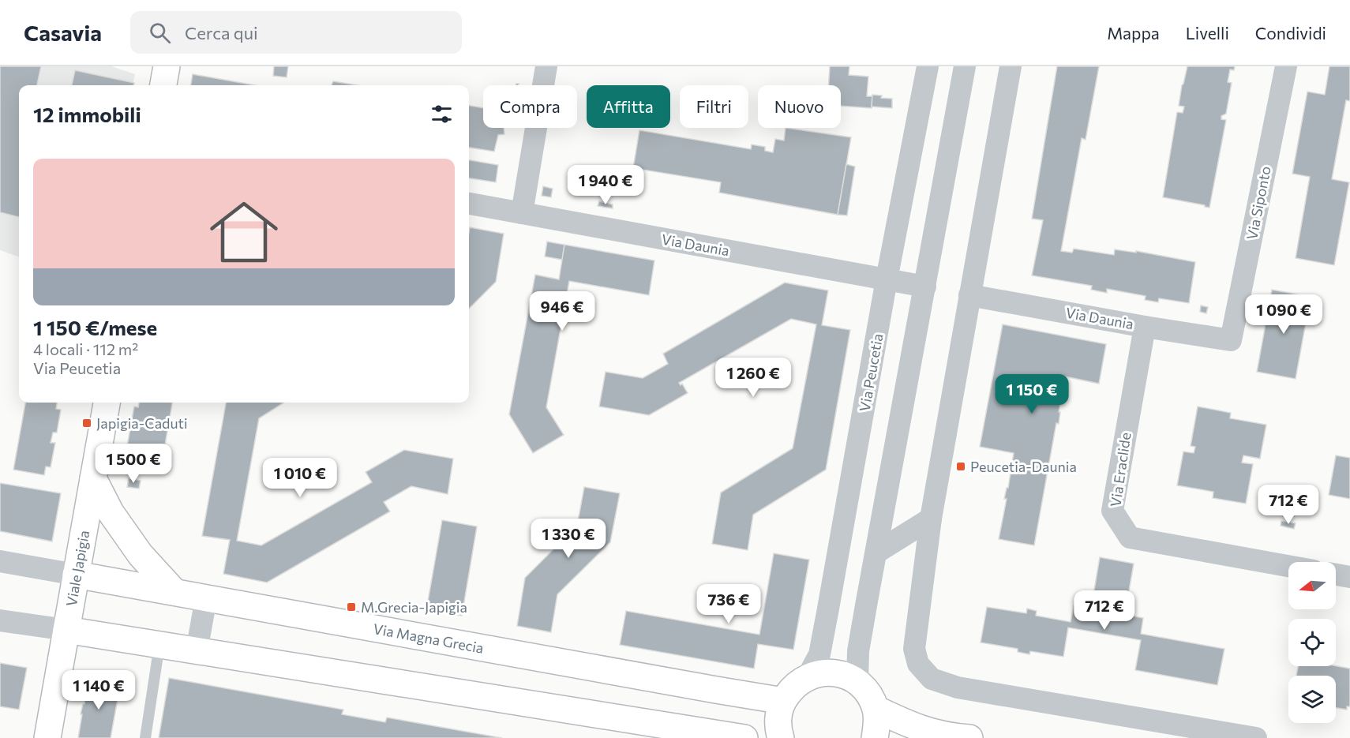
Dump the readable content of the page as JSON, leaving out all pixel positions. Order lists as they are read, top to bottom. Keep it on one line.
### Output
{"streets":{"main road":["Viale Japigia","Via Magna Grecia"],"street":["Via Siponto","Via Daunia","Via Peucetia","Via Eraclide"]},"crossings":[["Via Siponto","Via Daunia"],["Via Daunia","Via Peucetia"],["Via Daunia","Via Eraclide"],["Viale Japigia","Via Magna Grecia"]],"places":{"transit":["Japigia-Caduti","Peucetia-Daunia","M.Grecia-Japigia"]},"north":"left","page":{"header":"Casavia","search":"Cerca qui","nav":["Mappa","Livelli","Condividi"],"chip":["Compra","Affitta","Filtri","Nuovo"],"heading":"12 immobili","list":[{"name":"1 150 €/mese","note":"4 locali · 112 m² · Via Peucetia"}],"price":["1 940 €","946 €","1 090 €","1 260 €","1 150 €","1 500 €","1 010 €","712 €","1 330 €","736 €","712 €","1 140 €"]}}
